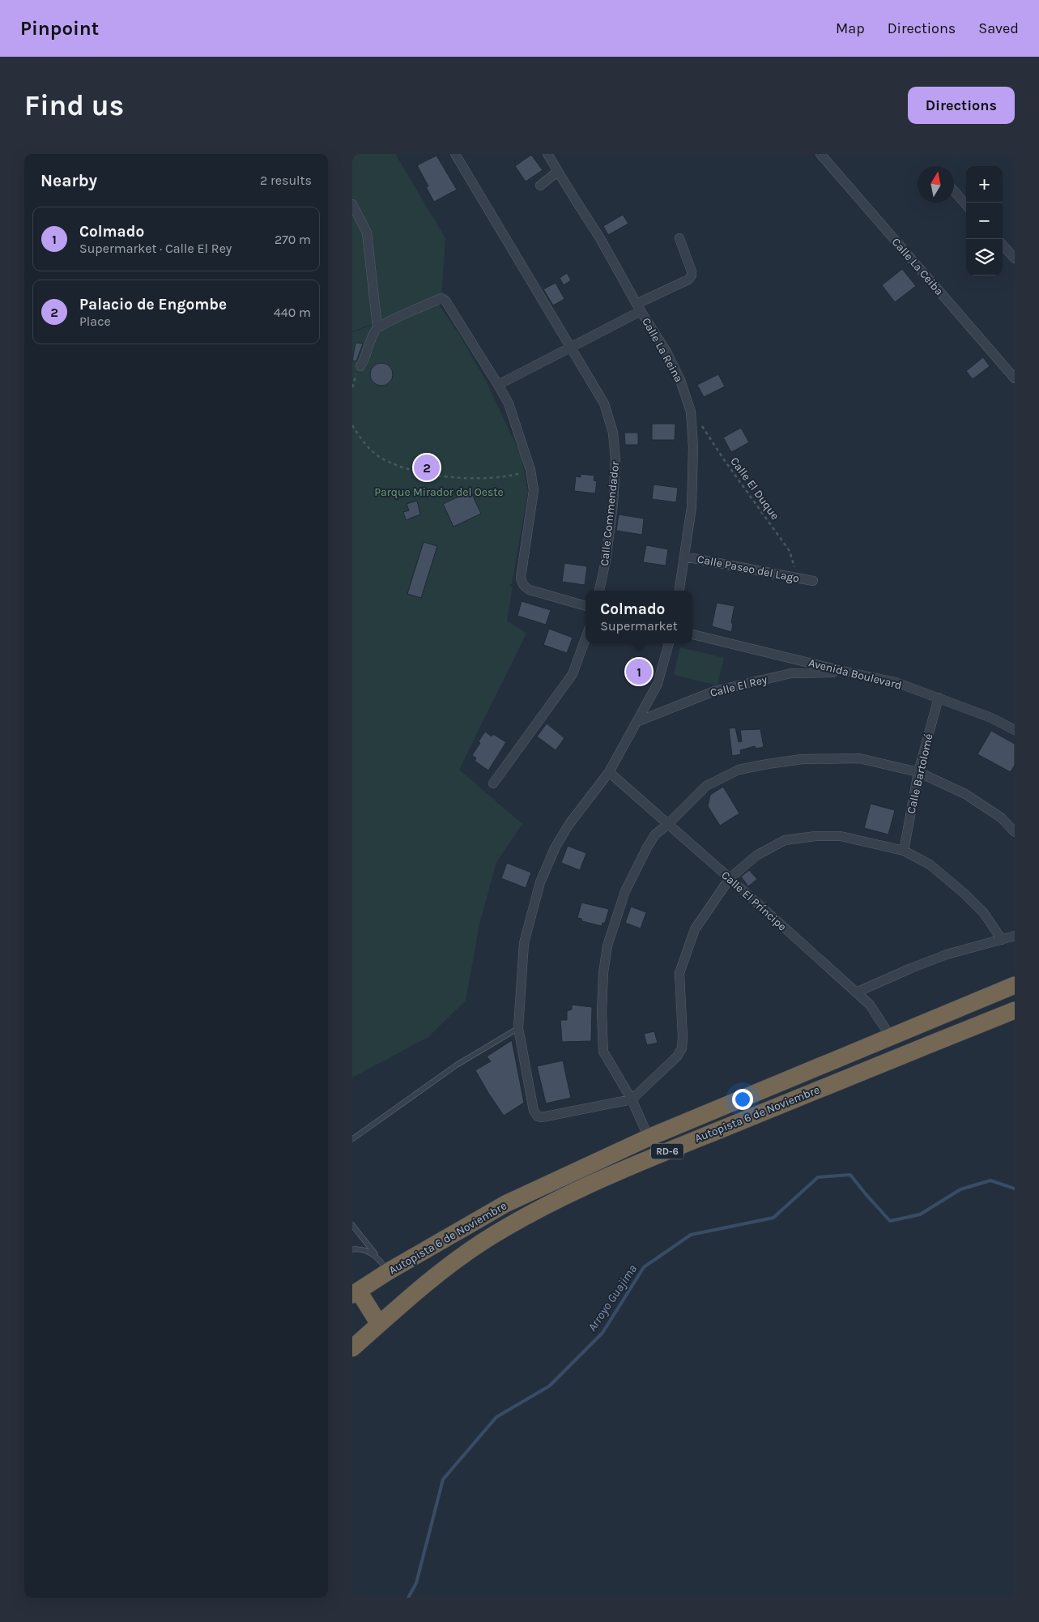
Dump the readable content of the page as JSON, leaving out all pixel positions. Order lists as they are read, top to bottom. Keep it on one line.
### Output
{"streets":{"highway":["Autopista 6 de Noviembre","RD-6"],"street":["Calle La Ceiba","Calle La Reina","Calle Commendador","Calle Paseo del Lago","Avenida Boulevard","Calle El Rey","Calle Bartolomé","Calle El Príncipe"],"path":["Calle El Duque"]},"crossings":[["Calle La Reina","Calle El Duque"],["Calle La Reina","Calle Paseo del Lago"],["Calle El Duque","Calle Paseo del Lago"],["Avenida Boulevard","Calle El Rey"],["Avenida Boulevard","Calle Bartolomé"],["Calle El Príncipe","Autopista 6 de Noviembre"]],"water":["Arroyo Guajima"],"parks":["Parque Mirador del Oeste"],"north":"top","page":{"header":"Pinpoint","nav":["Map","Directions","Saved"],"buttons":"Directions","title":"Find us","heading":["Nearby","2 results"],"map_buttons":["+","−"],"list":[{"mark":"1","name":"Colmado","note":"Supermarket · Calle El Rey","value":"270 m"},{"mark":"2","name":"Palacio de Engombe","note":"Place","value":"440 m"}],"pins":["2","1"],"popup":["Colmado","Supermarket"]}}
